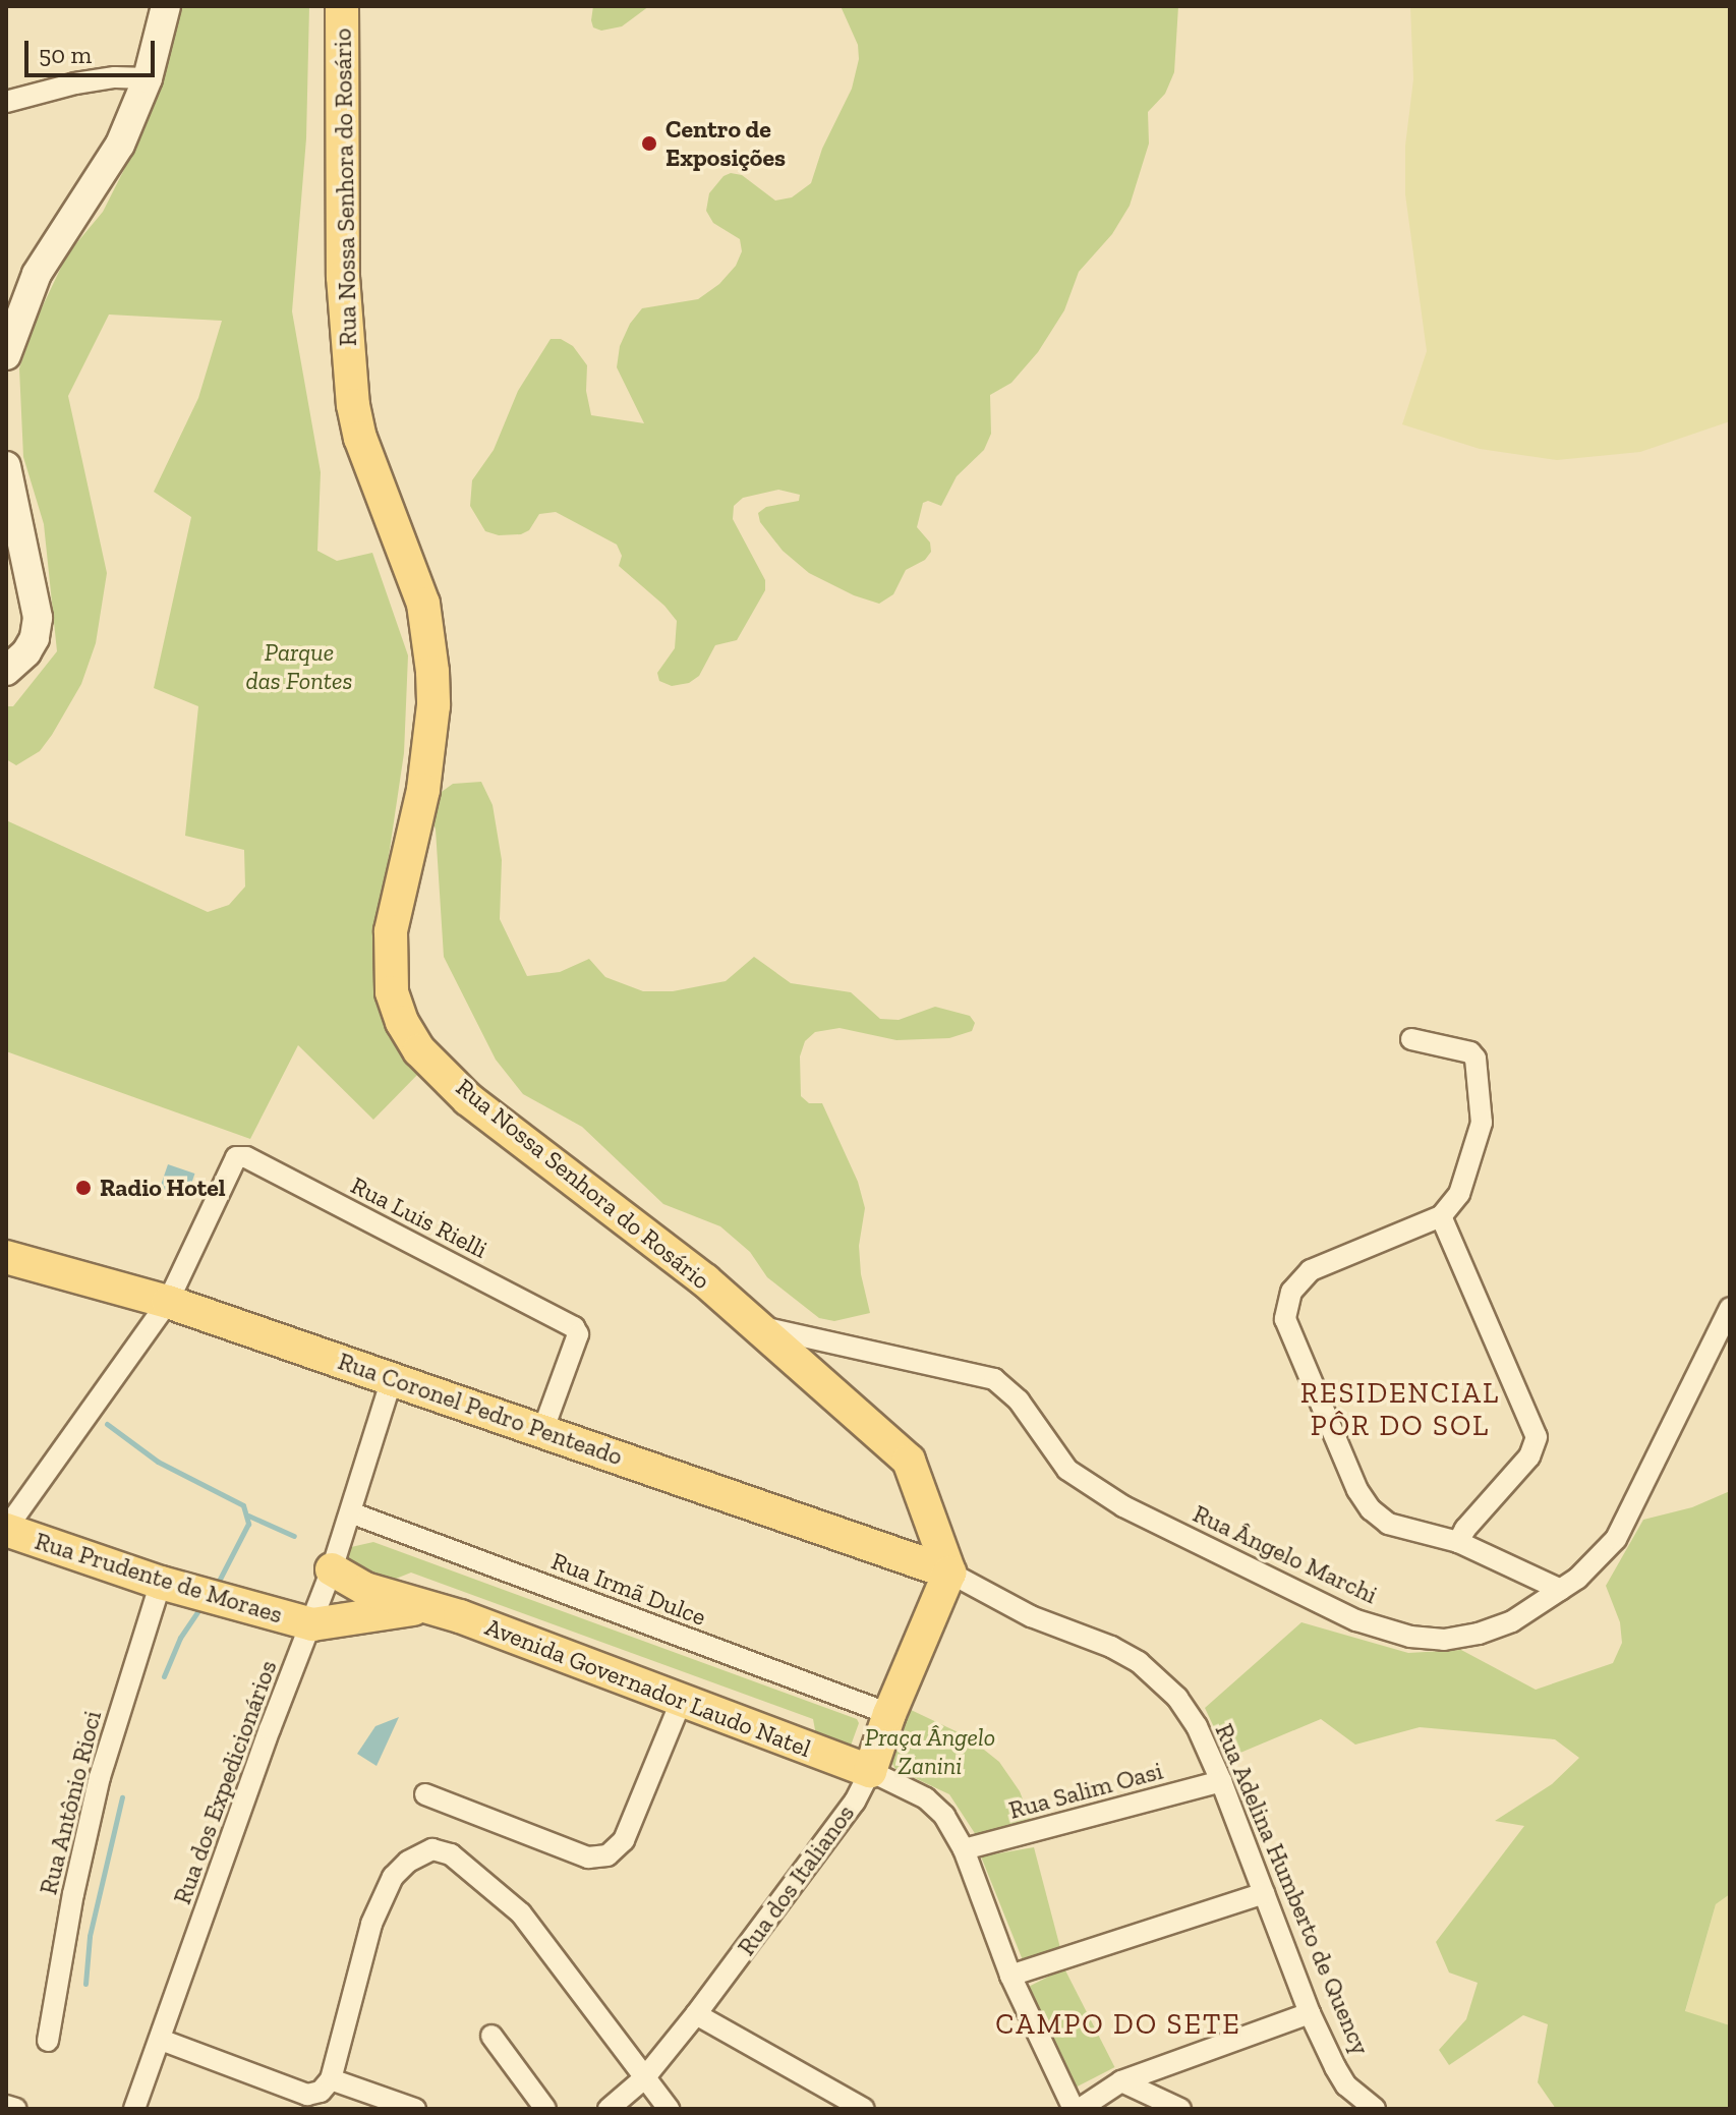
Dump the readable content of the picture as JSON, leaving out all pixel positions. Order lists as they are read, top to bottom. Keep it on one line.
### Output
{"streets":{"main road":["Rua Nossa Senhora do Rosário","Rua Coronel Pedro Penteado","Rua Prudente de Moraes","Avenida Governador Laudo Natel","Rua dos Italianos"],"street":["Rua Luis Rielli","Rua Ângelo Marchi","Rua Irmã Dulce","Rua dos Expedicionários","Rua Salim Oasi","Rua Antônio Rioci","Rua Adelina Humberto de Quency"]},"crossings":[["Rua Nossa Senhora do Rosário","Rua Coronel Pedro Penteado"],["Rua Nossa Senhora do Rosário","Rua Ângelo Marchi"],["Rua Nossa Senhora do Rosário","Rua dos Italianos"],["Rua Nossa Senhora do Rosário","Rua Adelina Humberto de Quency"],["Rua Luis Rielli","Rua Coronel Pedro Penteado"],["Rua Coronel Pedro Penteado","Rua dos Expedicionários"],["Rua Coronel Pedro Penteado","Rua dos Italianos"],["Rua Coronel Pedro Penteado","Rua Adelina Humberto de Quency"],["Rua Prudente de Moraes","Avenida Governador Laudo Natel"],["Rua Prudente de Moraes","Rua dos Expedicionários"],["Rua Prudente de Moraes","Rua Antônio Rioci"],["Rua Irmã Dulce","Rua dos Expedicionários"],["Rua Irmã Dulce","Rua dos Italianos"],["Avenida Governador Laudo Natel","Rua dos Expedicionários"],["Avenida Governador Laudo Natel","Rua dos Italianos"],["Rua Salim Oasi","Rua Adelina Humberto de Quency"],["Rua dos Italianos","Rua Adelina Humberto de Quency"]],"districts":["RESIDENCIAL PÔR DO SOL","CAMPO DO SETE"],"parks":["Parque das Fontes","Praça Ângelo Zanini"],"places":["Centro de Exposições","Radio Hotel"],"scale_bar":"50 m"}
